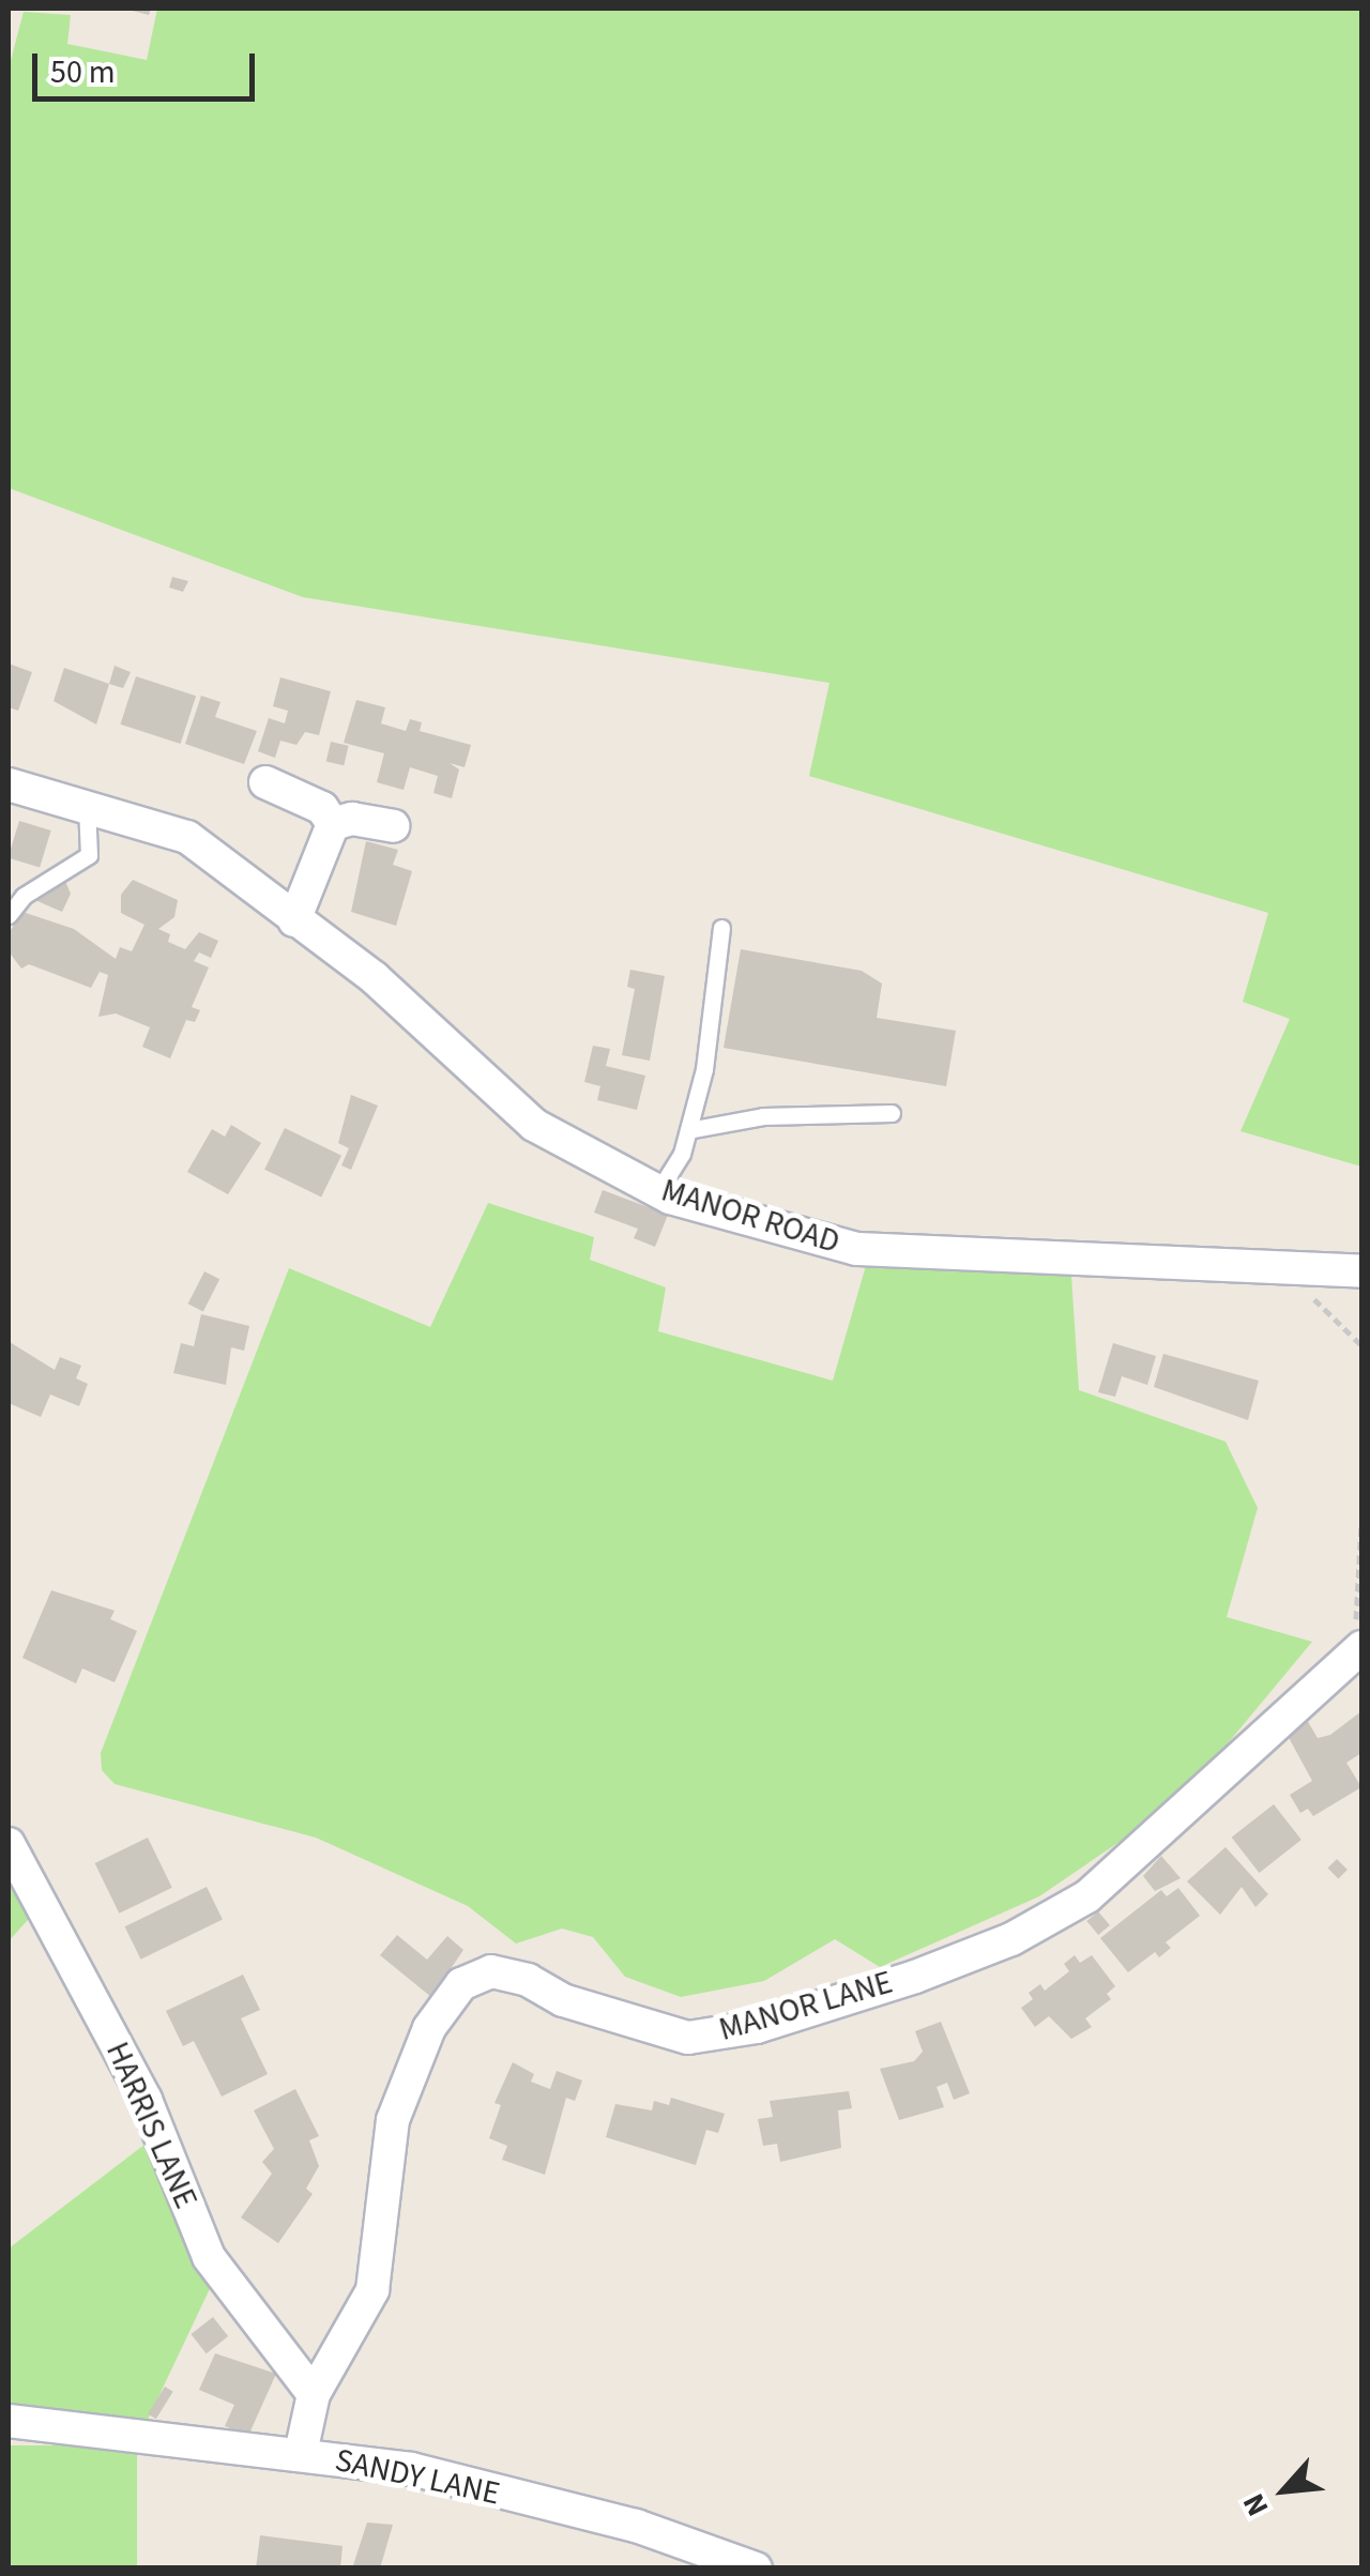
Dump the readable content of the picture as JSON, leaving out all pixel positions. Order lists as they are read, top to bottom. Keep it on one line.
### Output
{"streets":{"street":["MANOR ROAD","MANOR LANE","HARRIS LANE","SANDY LANE"]},"crossings":[["MANOR LANE","HARRIS LANE"],["MANOR LANE","SANDY LANE"]],"scale_bar":"50 m","north":"bottom left"}
